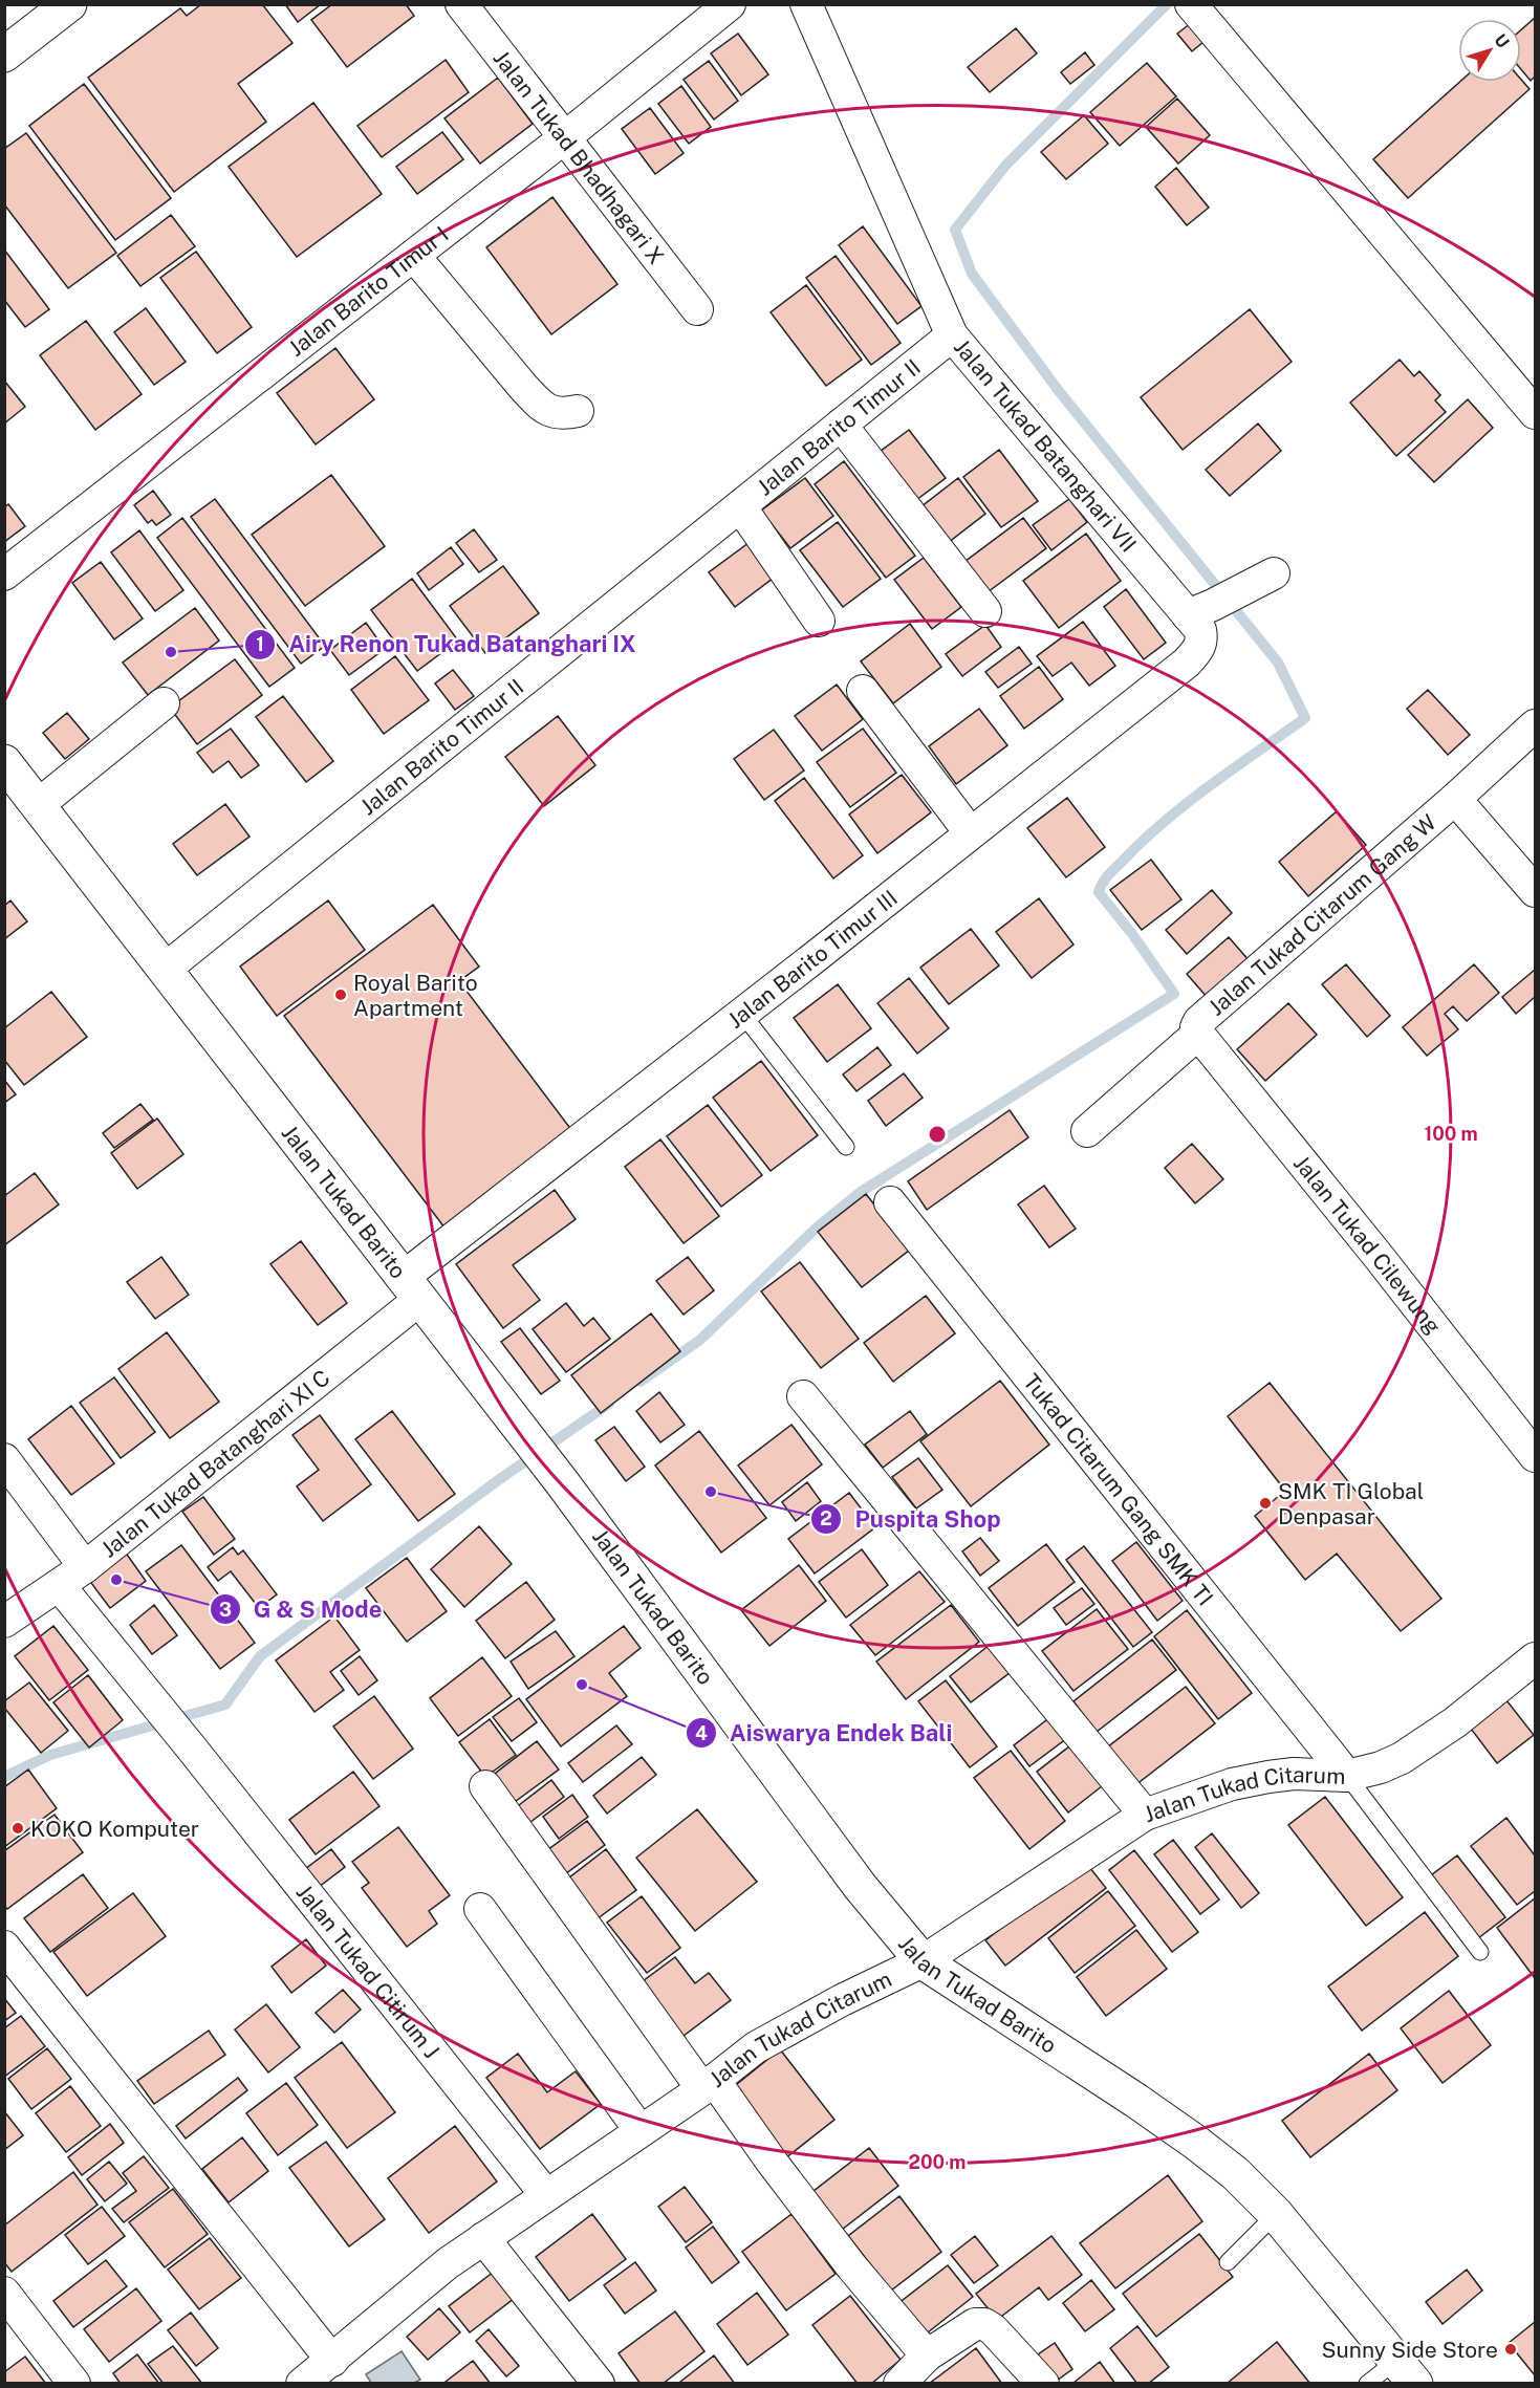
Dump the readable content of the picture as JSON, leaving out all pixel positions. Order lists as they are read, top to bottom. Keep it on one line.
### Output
{"streets":{"street":["Jalan Tukad Bhadhagari X","Jalan Barito Timur I","Jalan Barito Timur II","Jalan Tukad Batanghari VII","Jalan Tukad Citarum Gang W","Jalan Barito Timur III","Jalan Tukad Barito","Jalan Tukad Cilewung","Jalan Tukad Batanghari XI C","Tukad Citarum Gang SMK TI","Jalan Tukad Citarum","Jalan Tukad Citirum J"]},"crossings":[["Jalan Tukad Bhadhagari X","Jalan Barito Timur I"],["Jalan Barito Timur II","Jalan Tukad Batanghari VII"],["Jalan Barito Timur II","Jalan Tukad Barito"],["Jalan Tukad Batanghari VII","Jalan Barito Timur III"],["Jalan Tukad Citarum Gang W","Jalan Tukad Cilewung"],["Jalan Barito Timur III","Jalan Tukad Barito"],["Jalan Barito Timur III","Jalan Tukad Batanghari XI C"],["Jalan Tukad Barito","Jalan Tukad Batanghari XI C"],["Jalan Tukad Barito","Jalan Tukad Citarum"],["Jalan Tukad Batanghari XI C","Jalan Tukad Citirum J"],["Tukad Citarum Gang SMK TI","Jalan Tukad Citarum"],["Jalan Tukad Citarum","Jalan Tukad Citirum J"]],"places":["Airy Renon Tukad Batanghari IX","Royal Barito Apartment","Puspita Shop","SMK TI Global Denpasar","G & S Mode","Aiswarya Endek Bali","KOKO Komputer","Sunny Side Store"],"north":"top right","rings":["100 m","200 m"]}
